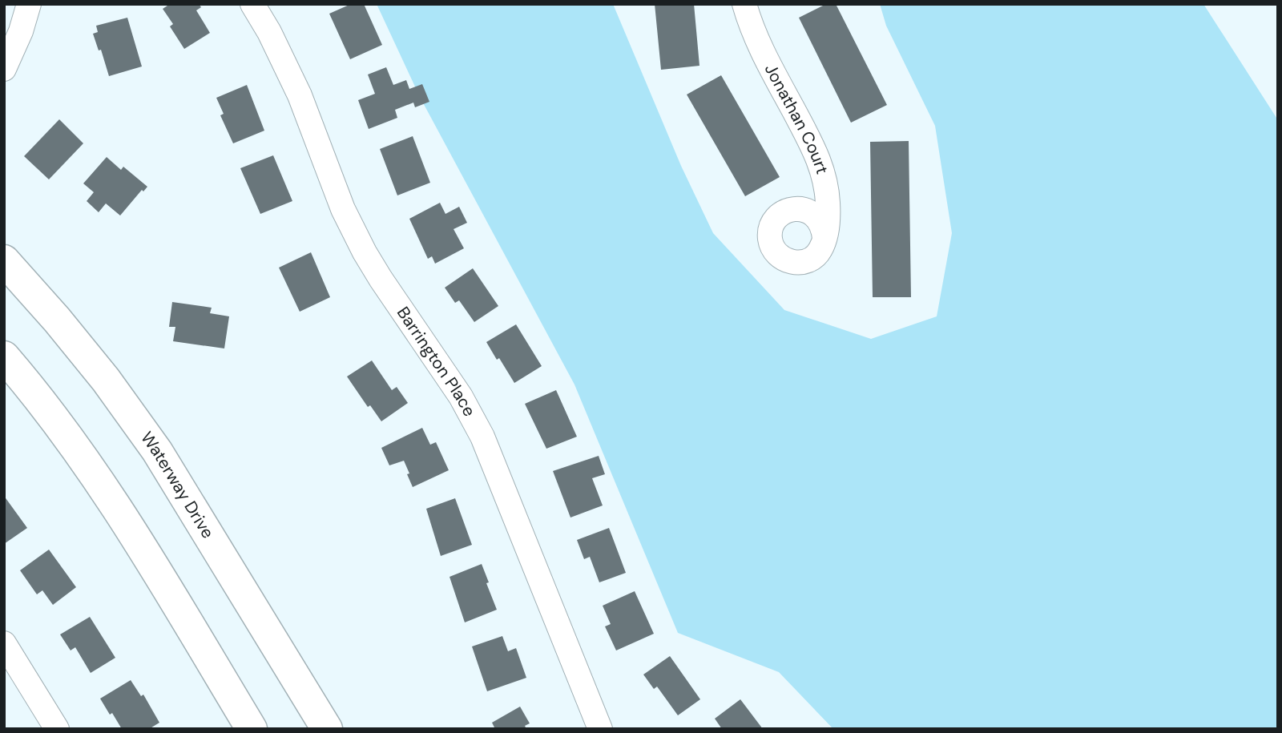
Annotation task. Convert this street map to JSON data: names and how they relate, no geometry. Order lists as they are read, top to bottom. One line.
{"streets":{"main road":["Waterway Drive"],"street":["Jonathan Court","Barrington Place"]}}
